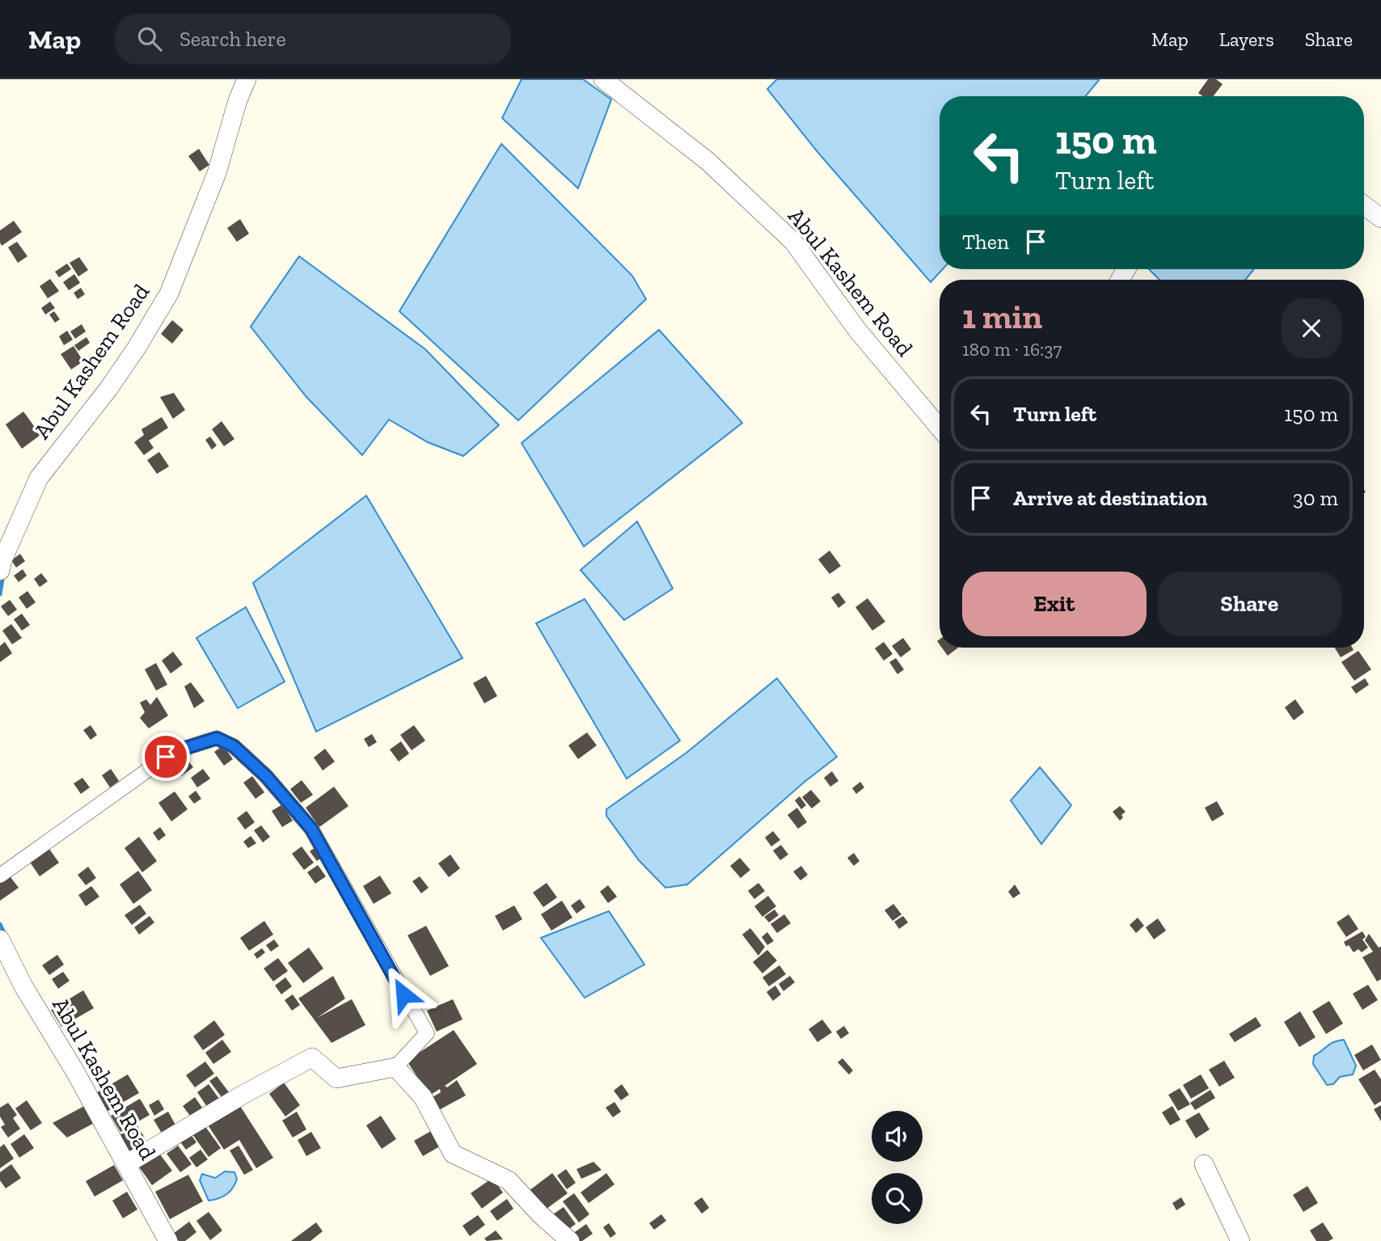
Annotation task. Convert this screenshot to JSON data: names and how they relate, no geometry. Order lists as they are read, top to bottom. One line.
{"streets":{"street":["Abul Kashem Road"]},"page":{"header":"Map","search":"Search here","nav":["Map","Layers","Share"],"turn":["150 m","Turn left"],"then":"Then","heading":["1 min","180 m · 16:37"],"list":[{"name":"Turn left","value":"150 m"},{"name":"Arrive at destination","value":"30 m"}],"buttons":["Exit","Share"]}}
